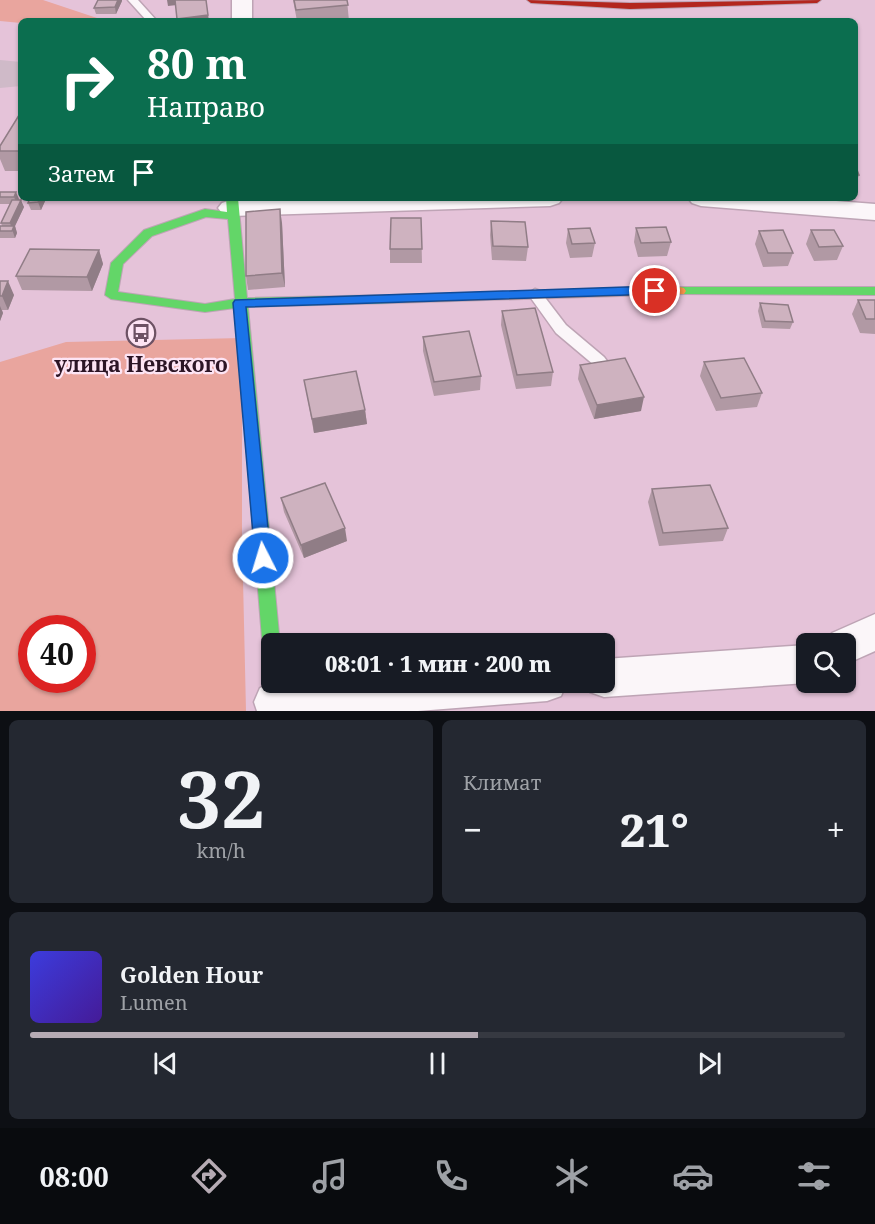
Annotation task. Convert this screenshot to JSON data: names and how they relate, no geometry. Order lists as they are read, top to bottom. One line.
{"places":{"bus stop":["улица Невского"]},"page":{"turn":["80 m","Направо"],"then":"Затем","limit":"40","trip":"08:01 · 1 мин · 200 m","tile":[["32","km/h"],"Климат"],"heat":["−","21°","+"],"song":["Golden Hour","Lumen"],"tabs":"08:00"}}
